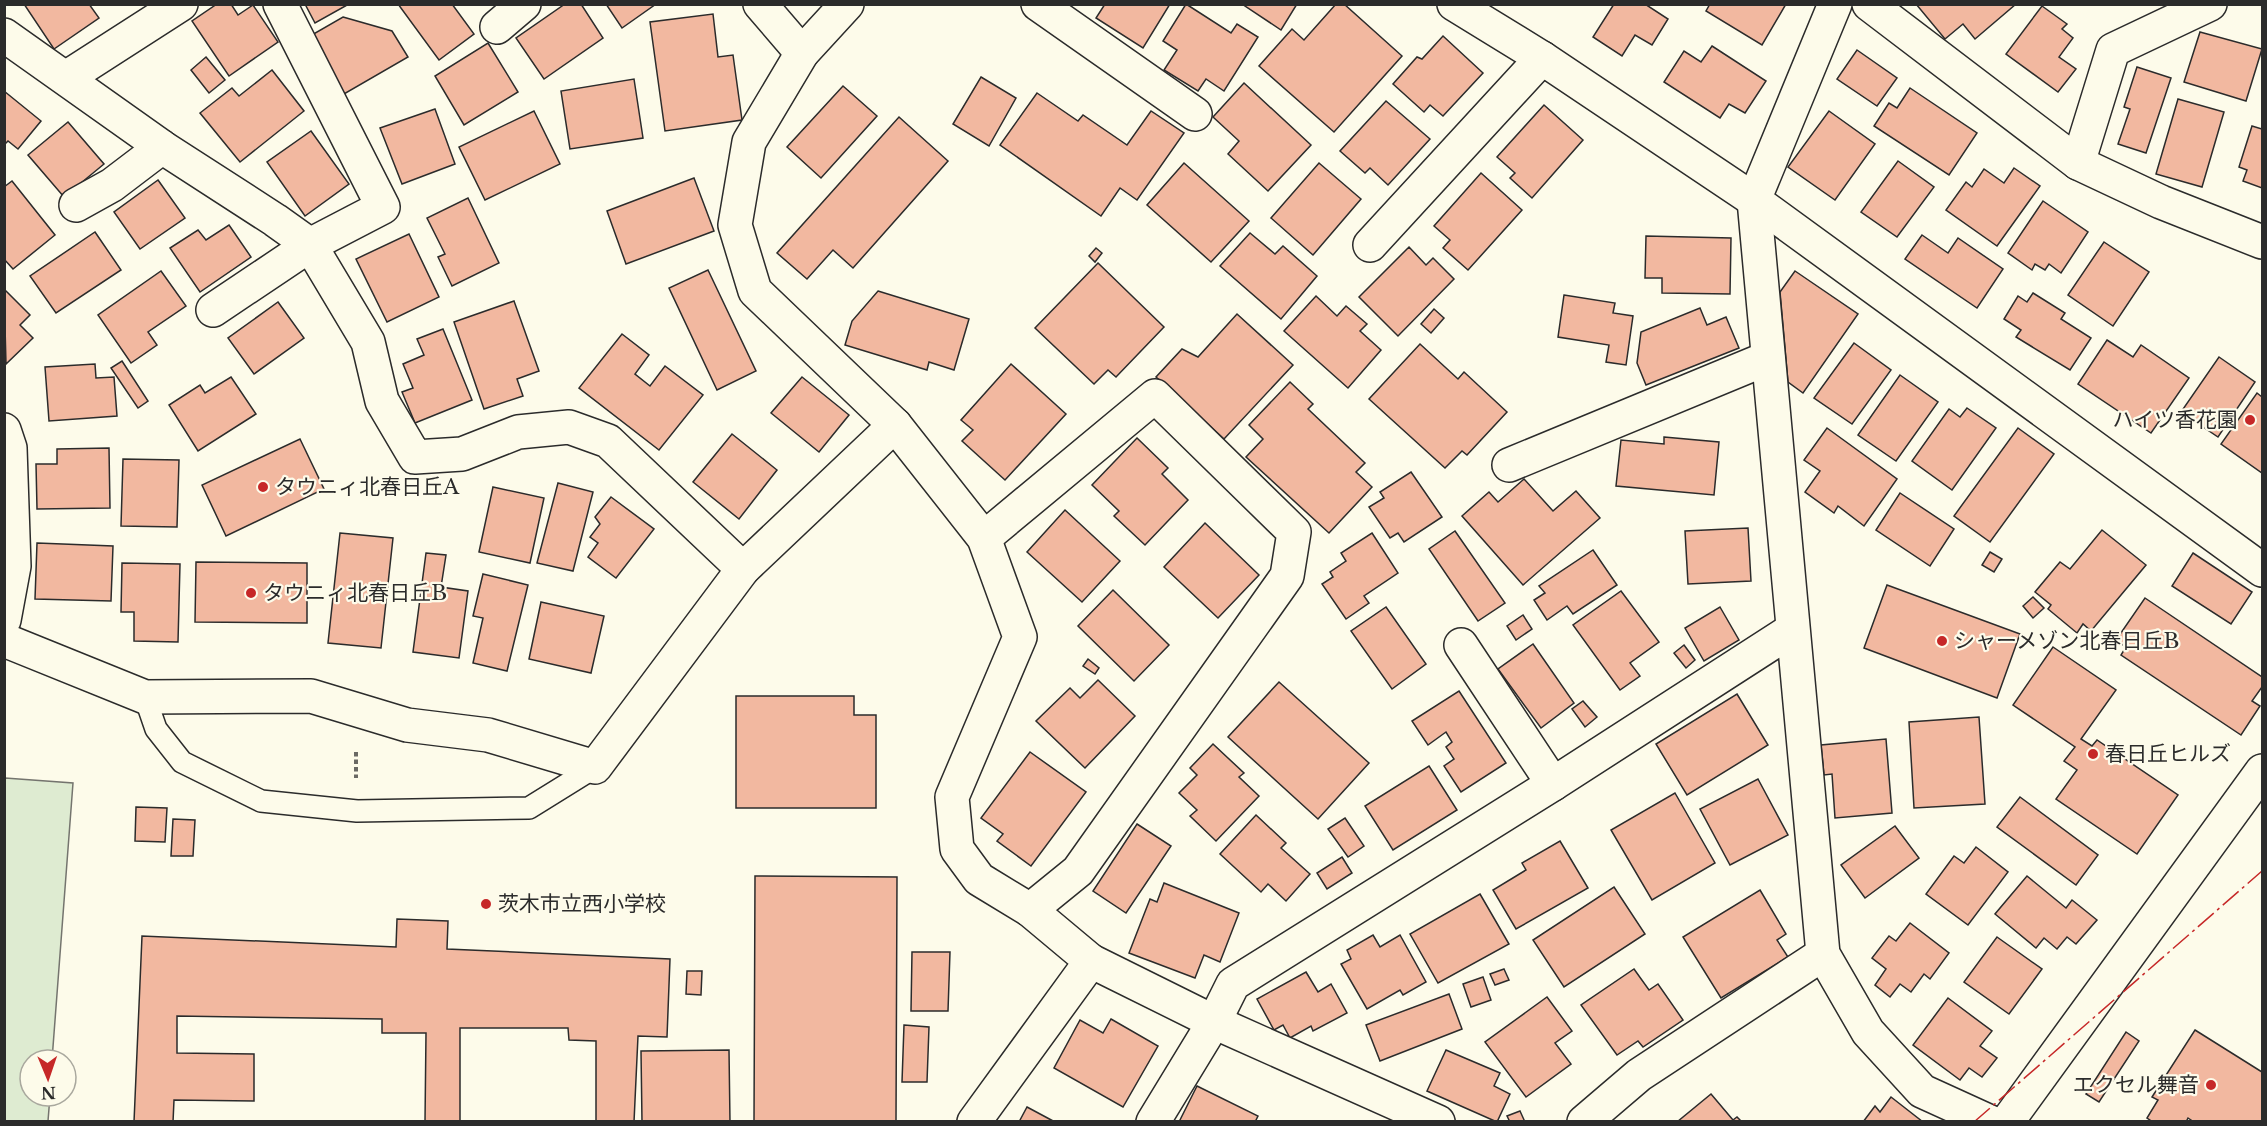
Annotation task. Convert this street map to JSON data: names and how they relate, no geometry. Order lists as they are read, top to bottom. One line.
{"places":["ハイツ香花園","タウニィ北春日丘A","タウニィ北春日丘B","シャーメゾン北春日丘B","春日丘ヒルズ","茨木市立西小学校","エクセル舞音"],"north":"bottom"}
